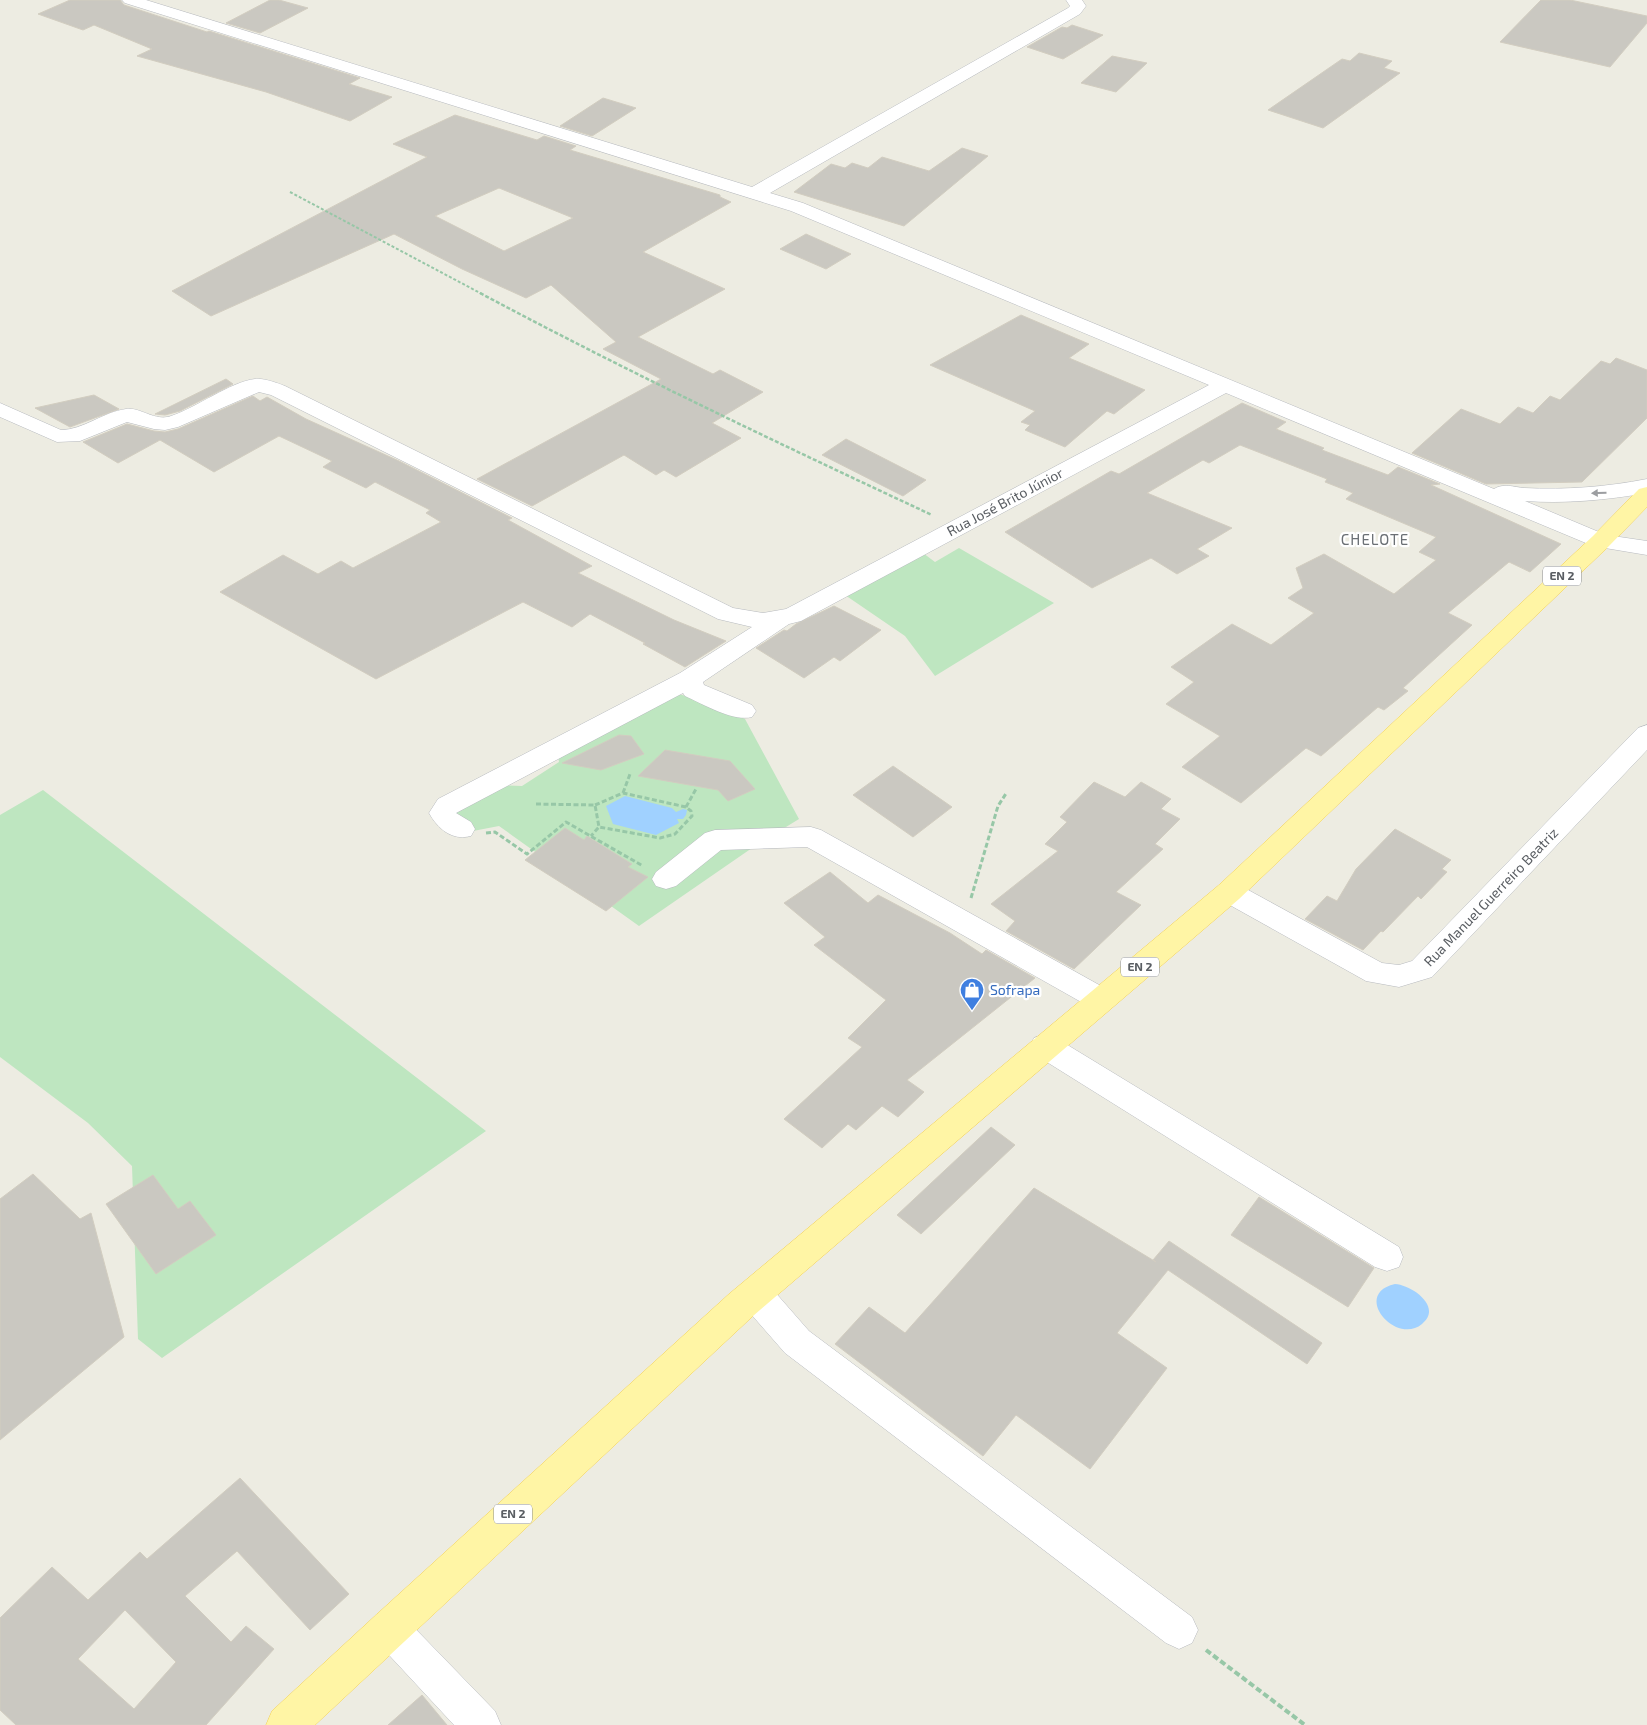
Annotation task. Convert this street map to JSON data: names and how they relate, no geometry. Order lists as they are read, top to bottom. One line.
{"streets":{"main road":["EN 2"],"street":["Rua José Brito Júnior","Rua Manuel Guerreiro Beatriz"]},"crossings":[["EN 2","Rua Manuel Guerreiro Beatriz"]],"districts":["CHELOTE"],"places":{"shop":["Sofrapa"]}}
